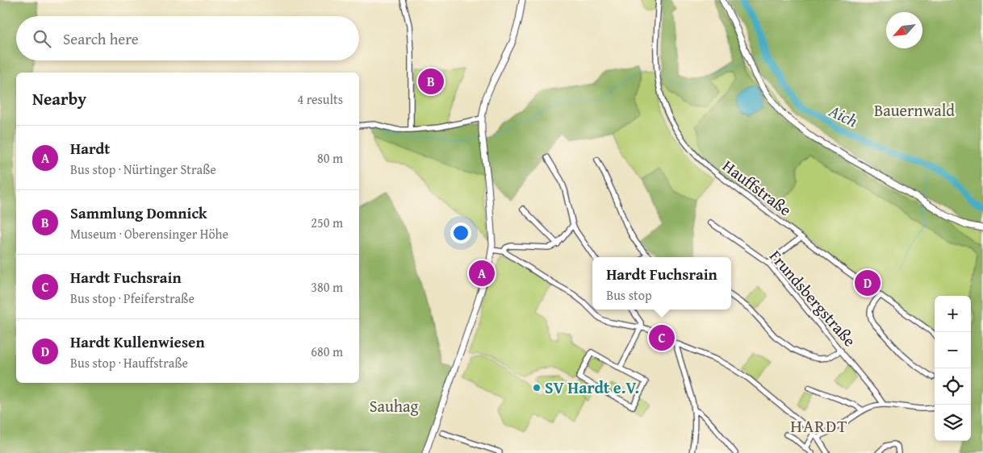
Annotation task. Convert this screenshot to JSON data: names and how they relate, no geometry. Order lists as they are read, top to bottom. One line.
{"streets":{"street":["Hauffstraße","Frundsbergstraße"]},"districts":["HARDT"],"water":["Aich"],"parks":["Bauernwald","Sauhag"],"places":["SV Hardt e.V."],"north":"bottom left","page":{"search":"Search here","pins":["B","A","D","C"],"heading":["Nearby","4 results"],"list":[{"mark":"A","name":"Hardt","note":"Bus stop · Nürtinger Straße","value":"80 m"},{"mark":"B","name":"Sammlung Domnick","note":"Museum · Oberensinger Höhe","value":"250 m"},{"mark":"C","name":"Hardt Fuchsrain","note":"Bus stop · Pfeiferstraße","value":"380 m"},{"mark":"D","name":"Hardt Kullenwiesen","note":"Bus stop · Hauffstraße","value":"680 m"}],"popup":["Hardt Fuchsrain","Bus stop"],"map_buttons":["+","−"]}}
